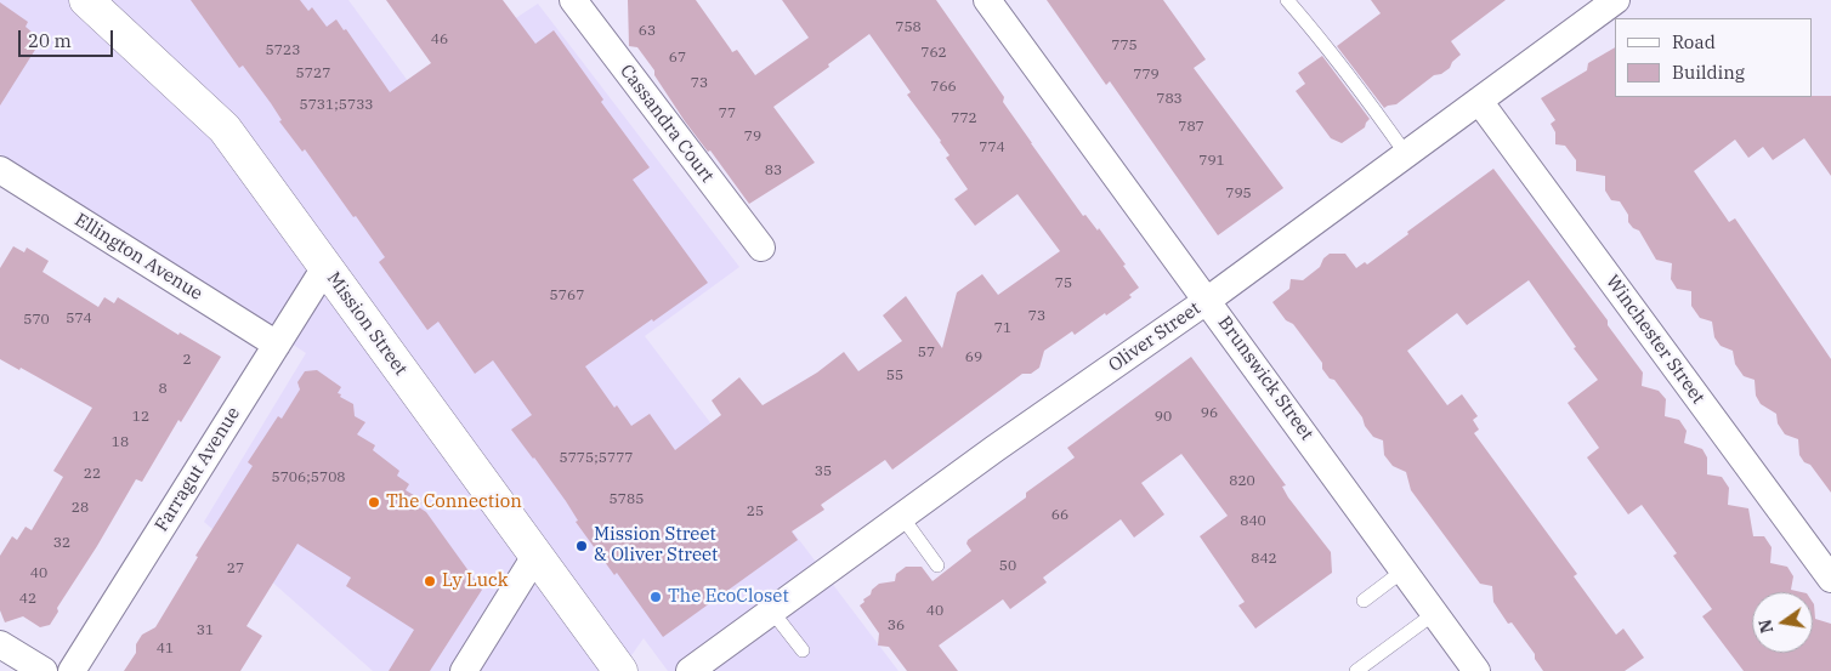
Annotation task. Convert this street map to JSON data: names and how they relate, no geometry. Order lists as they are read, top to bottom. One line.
{"streets":{"main road":["Mission Street"],"street":["Cassandra Court","Ellington Avenue","Oliver Street","Winchester Street","Brunswick Street","Farragut Avenue"]},"crossings":[["Ellington Avenue","Farragut Avenue"],["Mission Street","Farragut Avenue"],["Oliver Street","Winchester Street"],["Oliver Street","Brunswick Street"]],"places":["The Connection","Mission Street & Oliver Street","Ly Luck","The EcoCloset"],"house_numbers":["758","63","46","775","5723","762","67","5727","779","73","766","783","5731;5733","77","772","787","79","774","791","83","795","75","5767","73","574","570","71","57","69","2","55","8","96","12","90","18","5775;5777","35","22","5706;5708","820","5785","28","25","66","840","32","842","50","27","40","42","40","36","31","41"],"legend":["Road","Building"],"scale_bar":"20 m","north":"left"}
